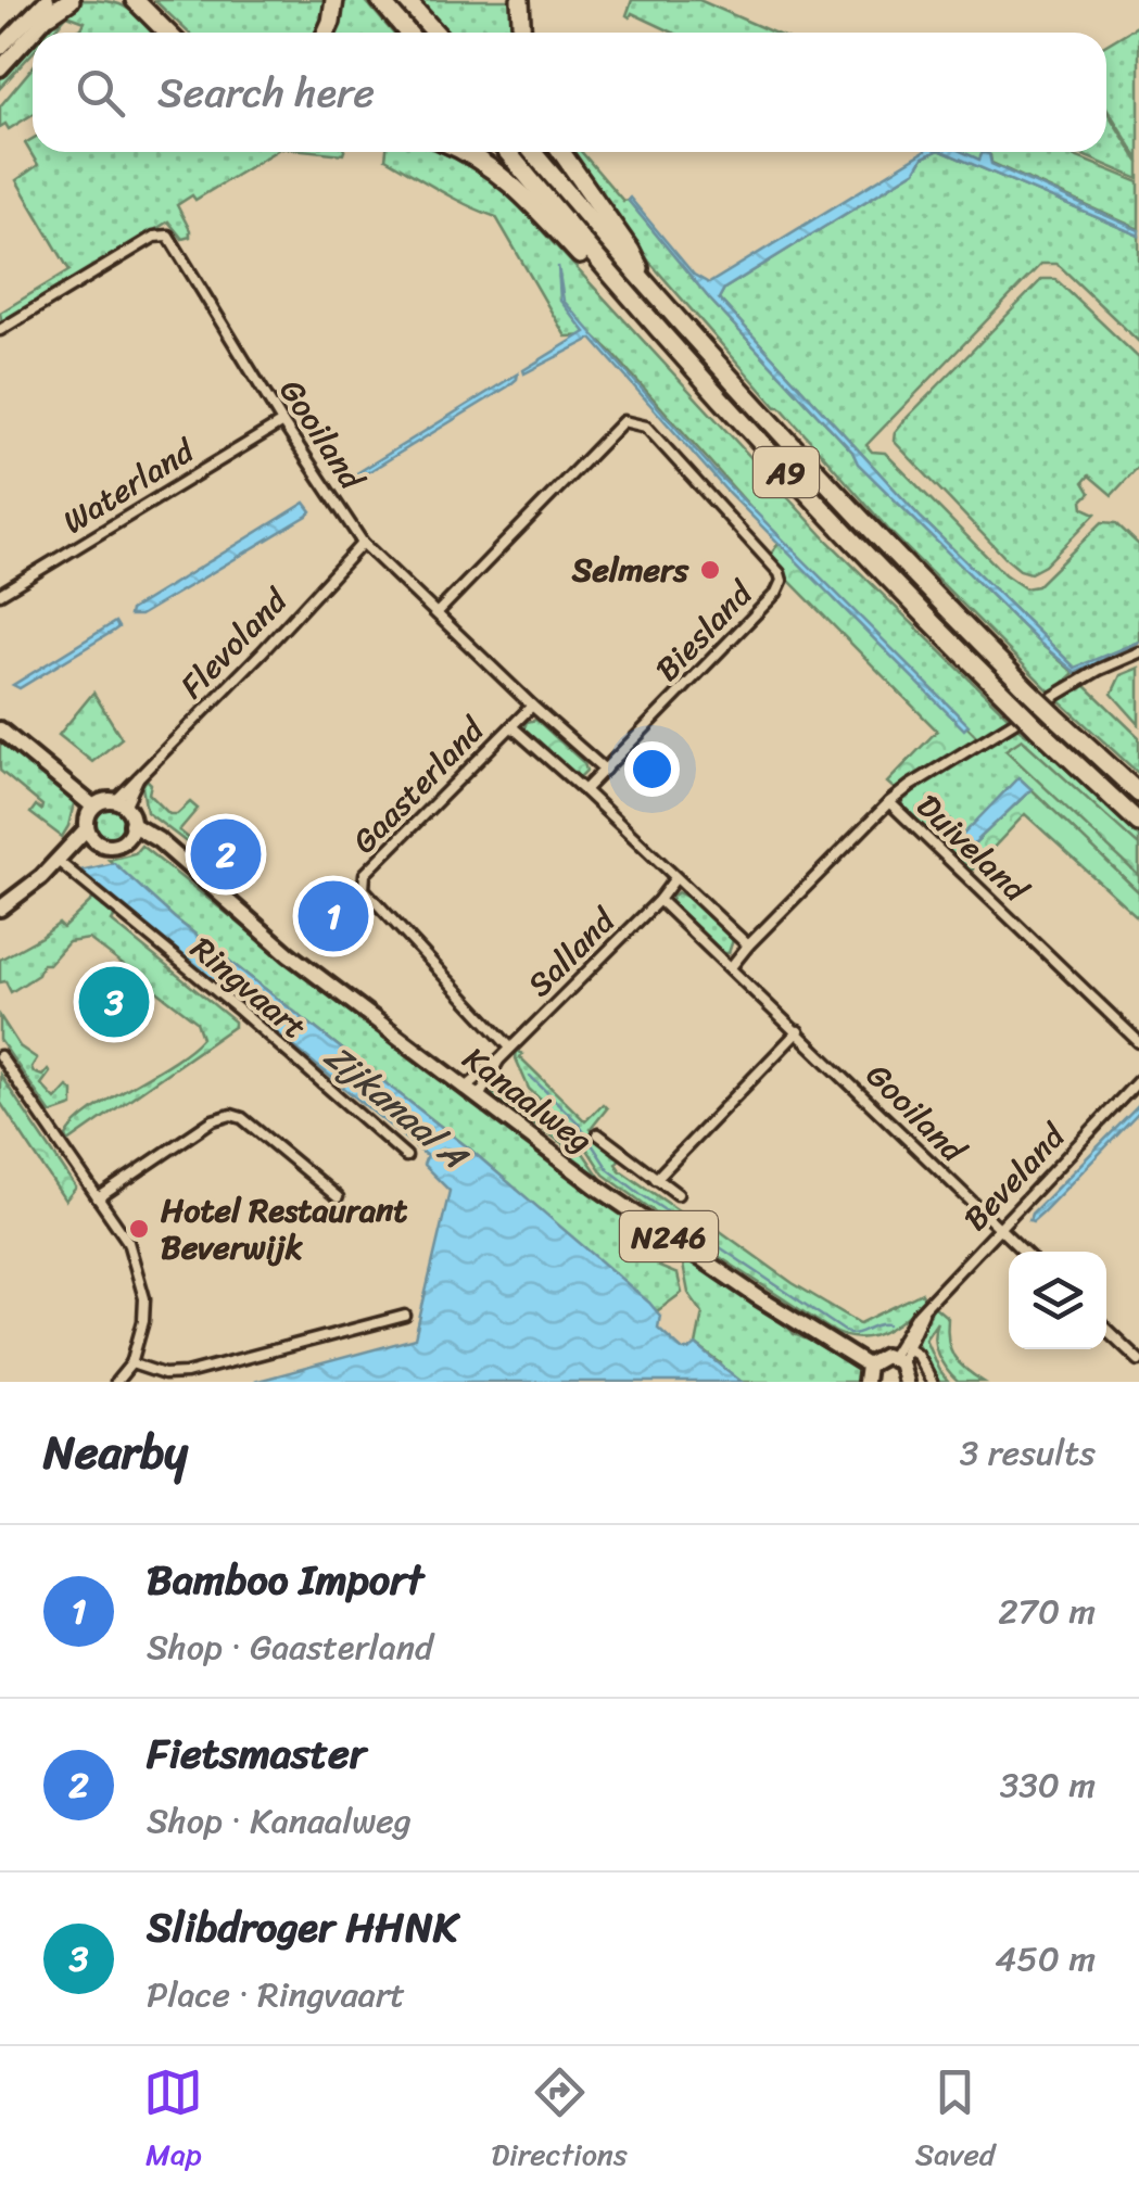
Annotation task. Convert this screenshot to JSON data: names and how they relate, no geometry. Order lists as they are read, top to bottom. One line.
{"streets":{"highway":["A9"],"main road":["Kanaalweg","N246"],"street":["Gooiland","Waterland","Biesland","Flevoland","Gaasterland","Duiveland","Salland","Ringvaart","Beveland"]},"crossings":[["Gooiland","Waterland"],["Gooiland","Biesland"],["Gooiland","Flevoland"],["Gooiland","Gaasterland"],["Gooiland","Duiveland"],["Gooiland","Salland"],["Gooiland","Beveland"],["Flevoland","Kanaalweg"],["Flevoland","N246"],["Gaasterland","Salland"],["Salland","Kanaalweg"],["Kanaalweg","N246"],["Beveland","N246"]],"water":["Zijkanaal A"],"places":["Selmers","Hotel Restaurant Beverwijk"],"page":{"search":"Search here","pins":["2","1","3"],"heading":["Nearby","3 results"],"list":[{"mark":"1","name":"Bamboo Import","note":"Shop · Gaasterland","value":"270 m"},{"mark":"2","name":"Fietsmaster","note":"Shop · Kanaalweg","value":"330 m"},{"mark":"3","name":"Slibdroger HHNK","note":"Place · Ringvaart","value":"450 m"}],"nav":["Map","Directions","Saved"]}}
